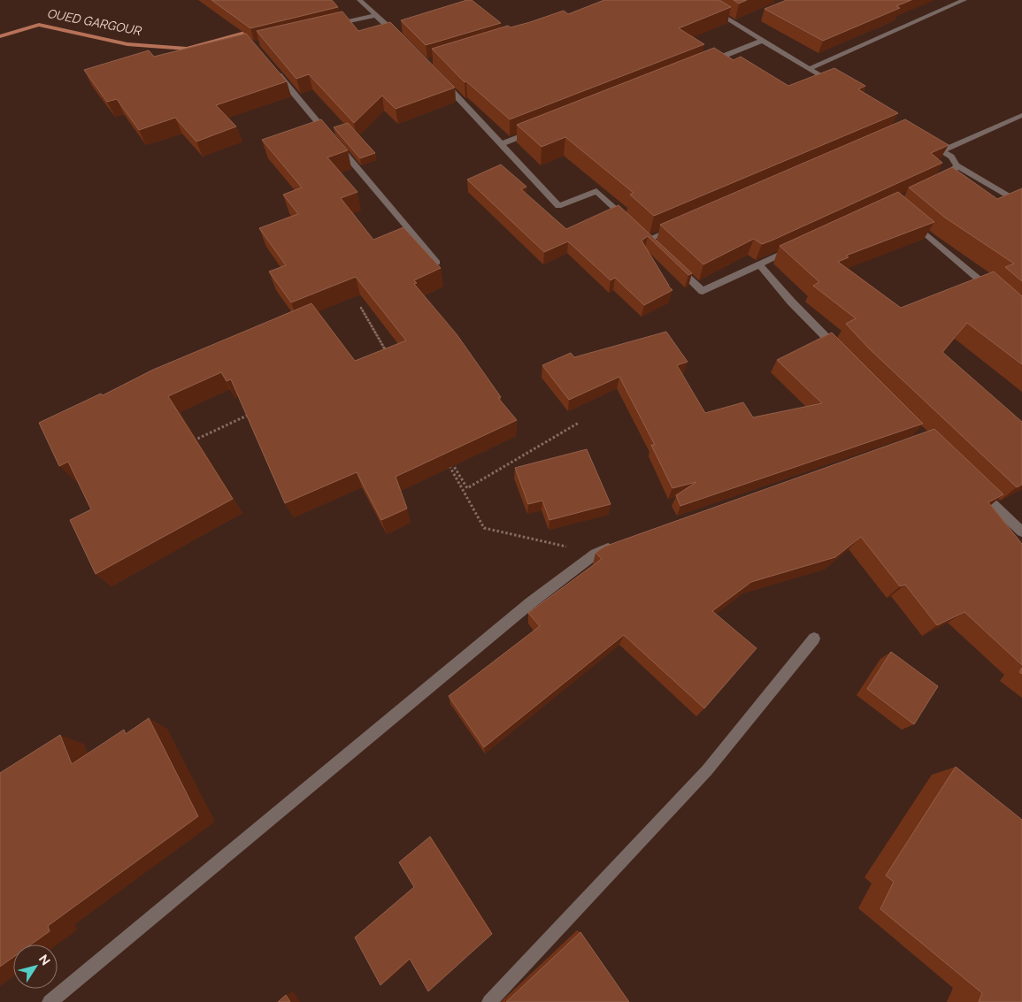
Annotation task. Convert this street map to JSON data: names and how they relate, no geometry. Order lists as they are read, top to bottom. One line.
{"water":["OUED GARGOUR"],"north":"top right"}
